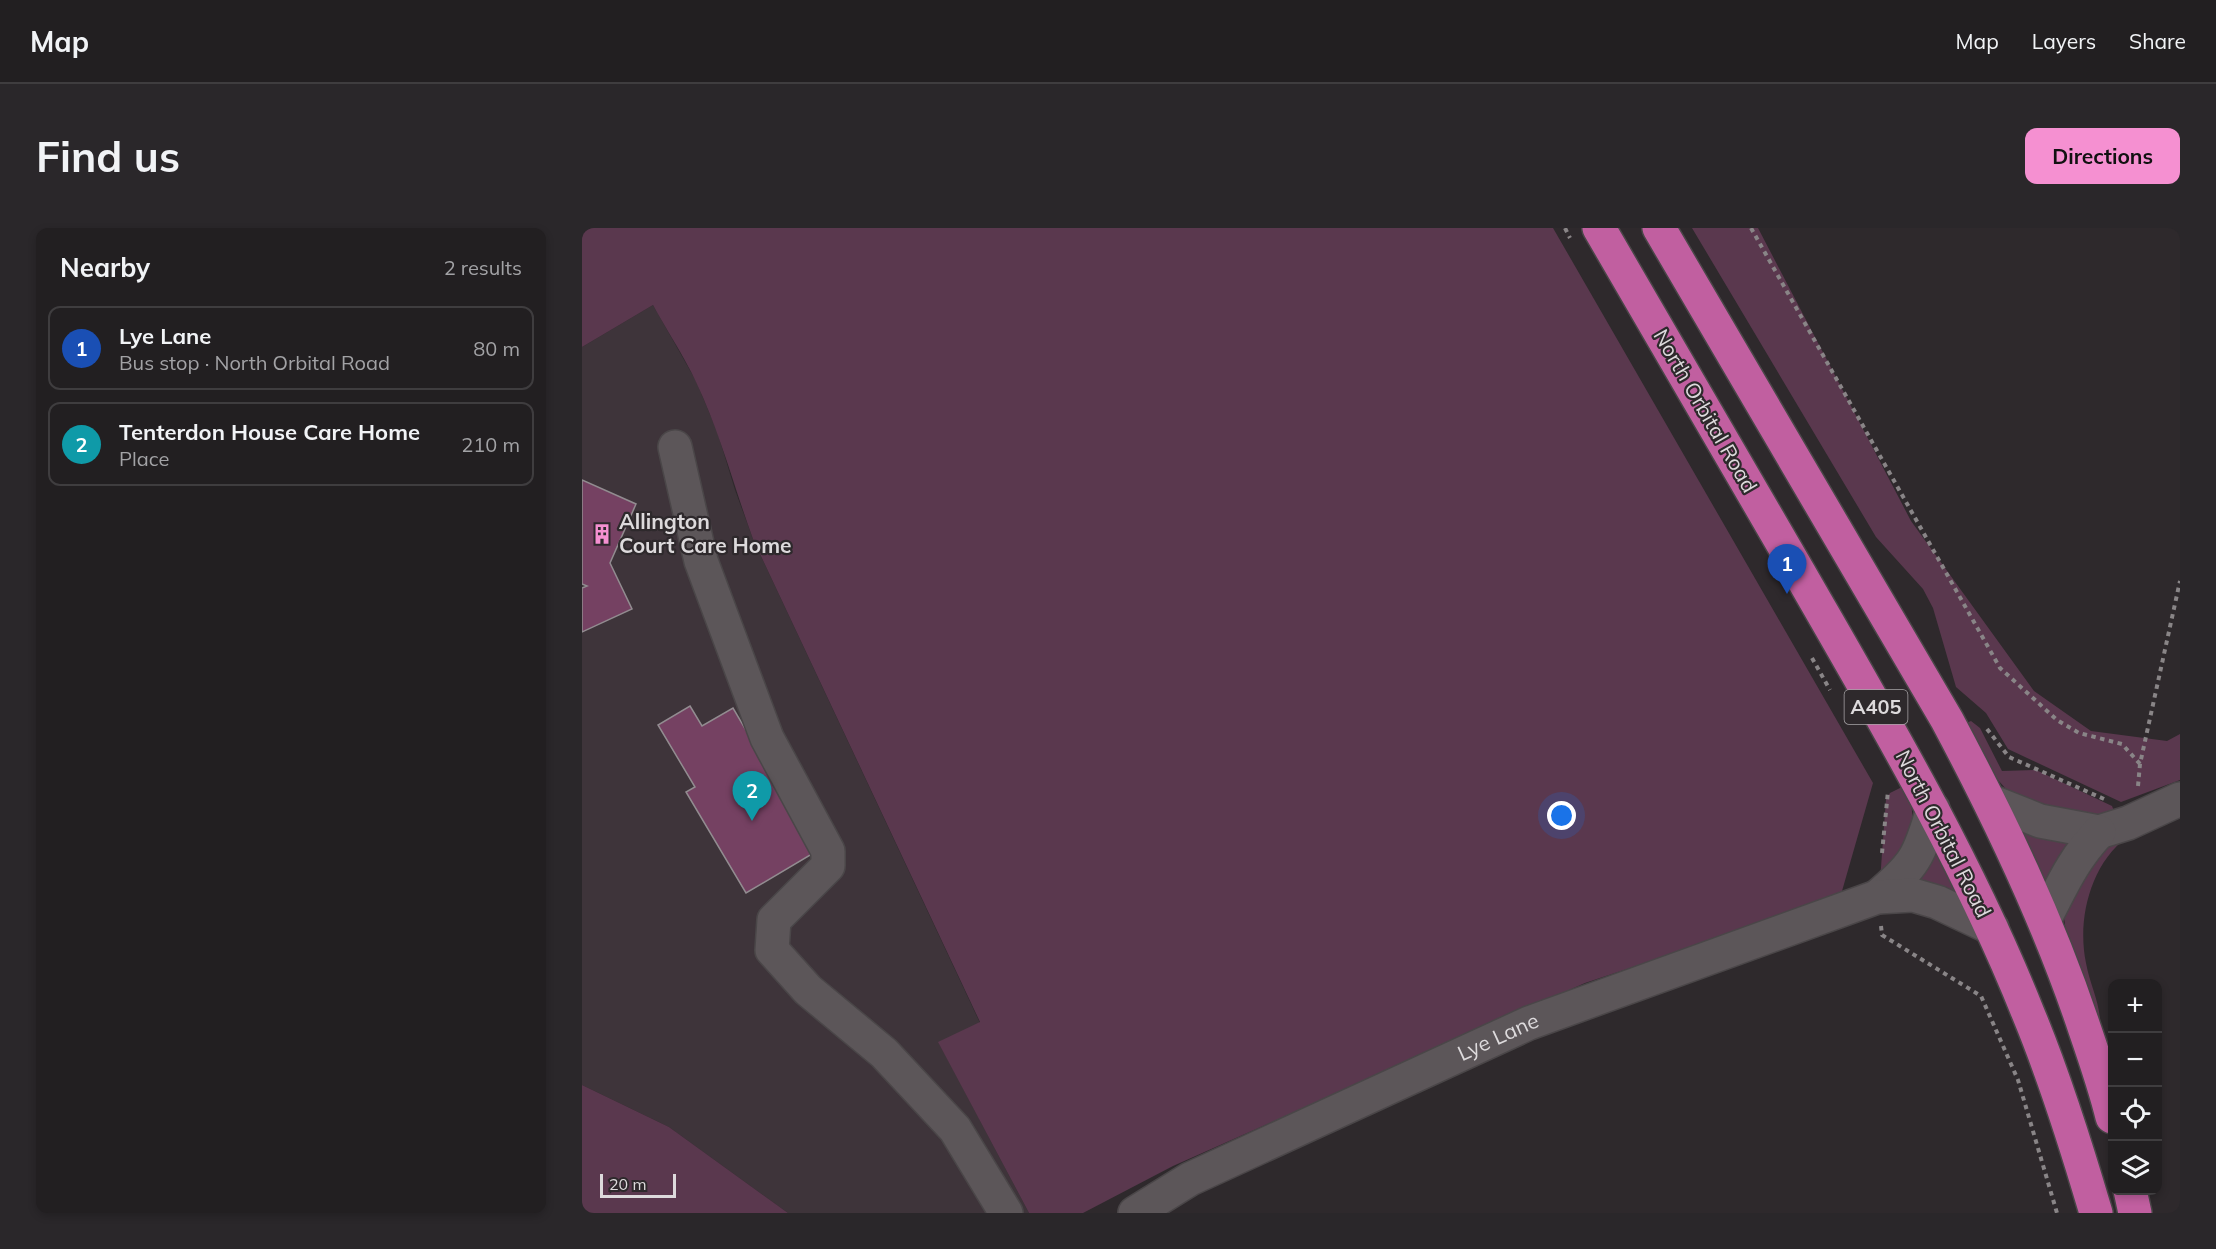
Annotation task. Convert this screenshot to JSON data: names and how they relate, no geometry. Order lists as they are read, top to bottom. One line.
{"streets":{"highway":["North Orbital Road","A405"],"street":["Lye Lane"]},"crossings":[["North Orbital Road","Lye Lane"]],"places":{"building":["Allington Court Care Home"]},"scale_bar":"20 m","page":{"header":"Map","nav":["Map","Layers","Share"],"buttons":"Directions","title":"Find us","heading":["Nearby","2 results"],"list":[{"mark":"1","name":"Lye Lane","note":"Bus stop · North Orbital Road","value":"80 m"},{"mark":"2","name":"Tenterdon House Care Home","note":"Place","value":"210 m"}],"pins":["1","2"],"map_buttons":["+","−"],"scale":"20 m"}}
